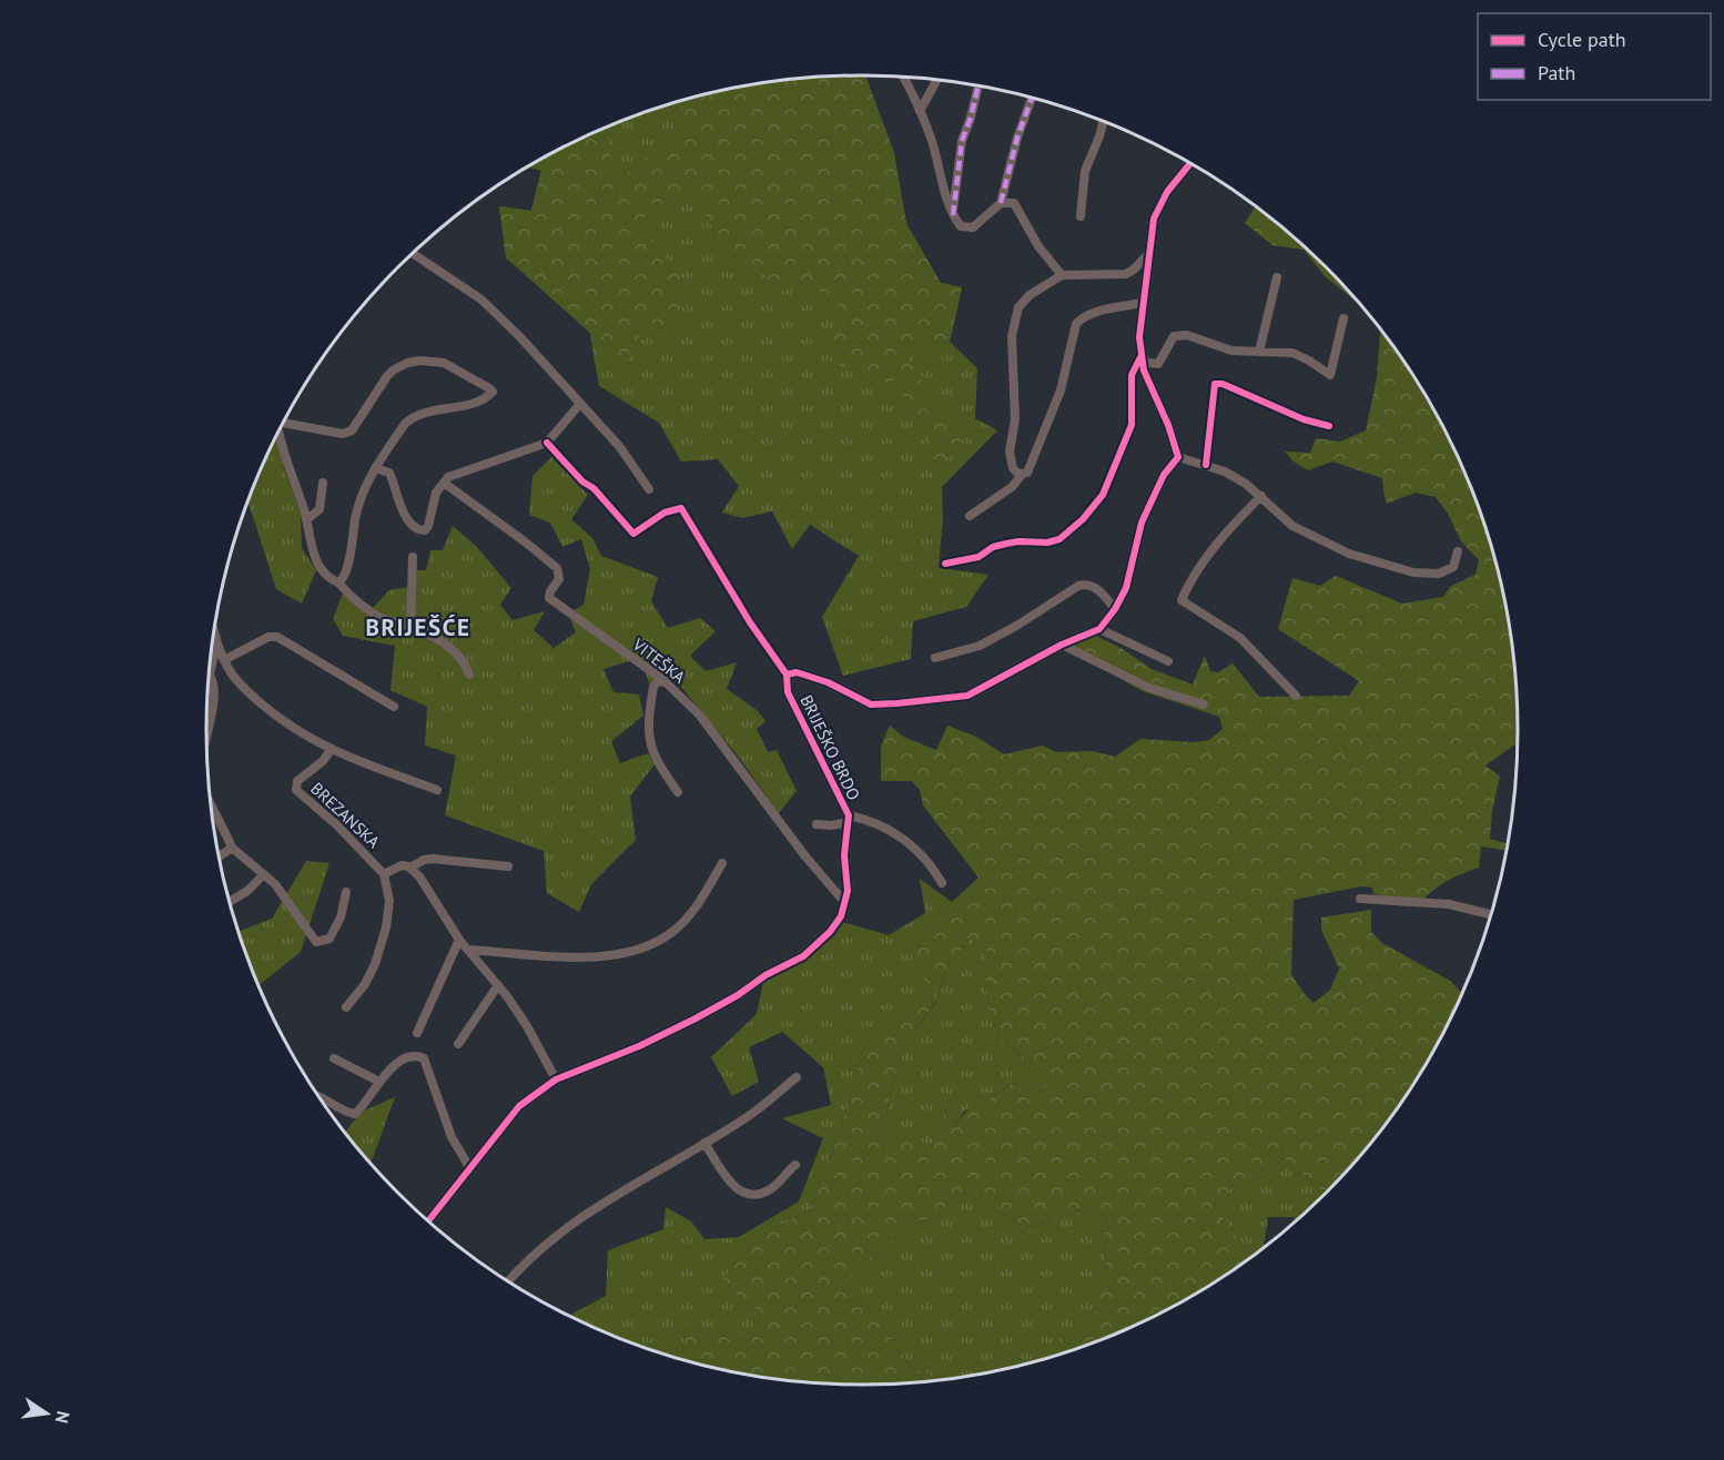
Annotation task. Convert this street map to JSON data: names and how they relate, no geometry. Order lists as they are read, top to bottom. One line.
{"streets":{"street":["VITEŠKA","BRIJEŠKO BRDO","BREZANSKA"]},"crossings":[["VITEŠKA","BRIJEŠKO BRDO"]],"districts":["BRIJEŠĆE"],"legend":["Cycle path","Path"],"north":"right"}
